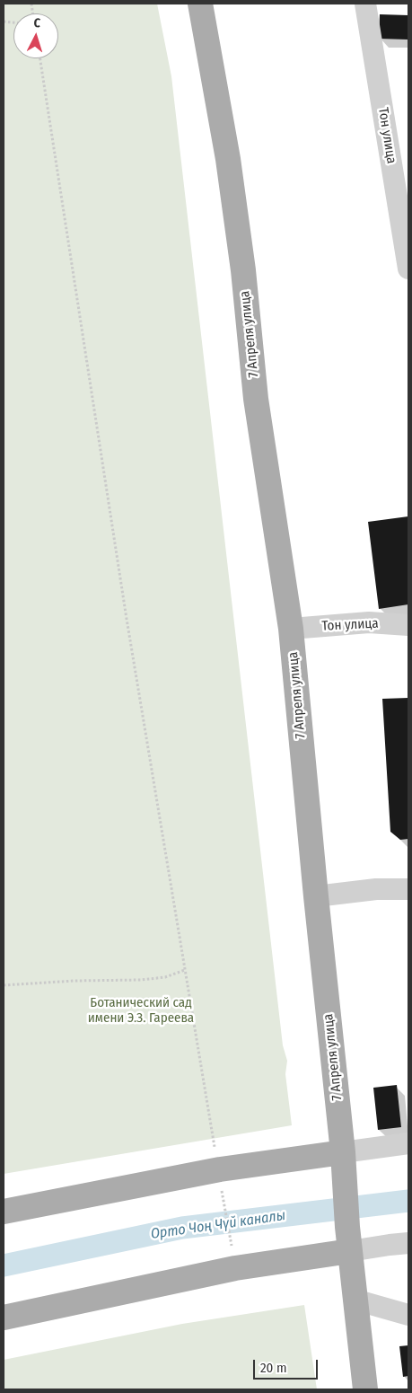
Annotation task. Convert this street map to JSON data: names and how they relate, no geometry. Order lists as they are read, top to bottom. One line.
{"streets":{"main road":["7 Апреля улица"],"street":["Тон улица"]},"crossings":[["Тон улица","7 Апреля улица"]],"water":["Орто Чоң Чүй каналы"],"parks":["Ботанический сад имени Э.З. Гареева"],"scale_bar":"20 m","north":"top"}
